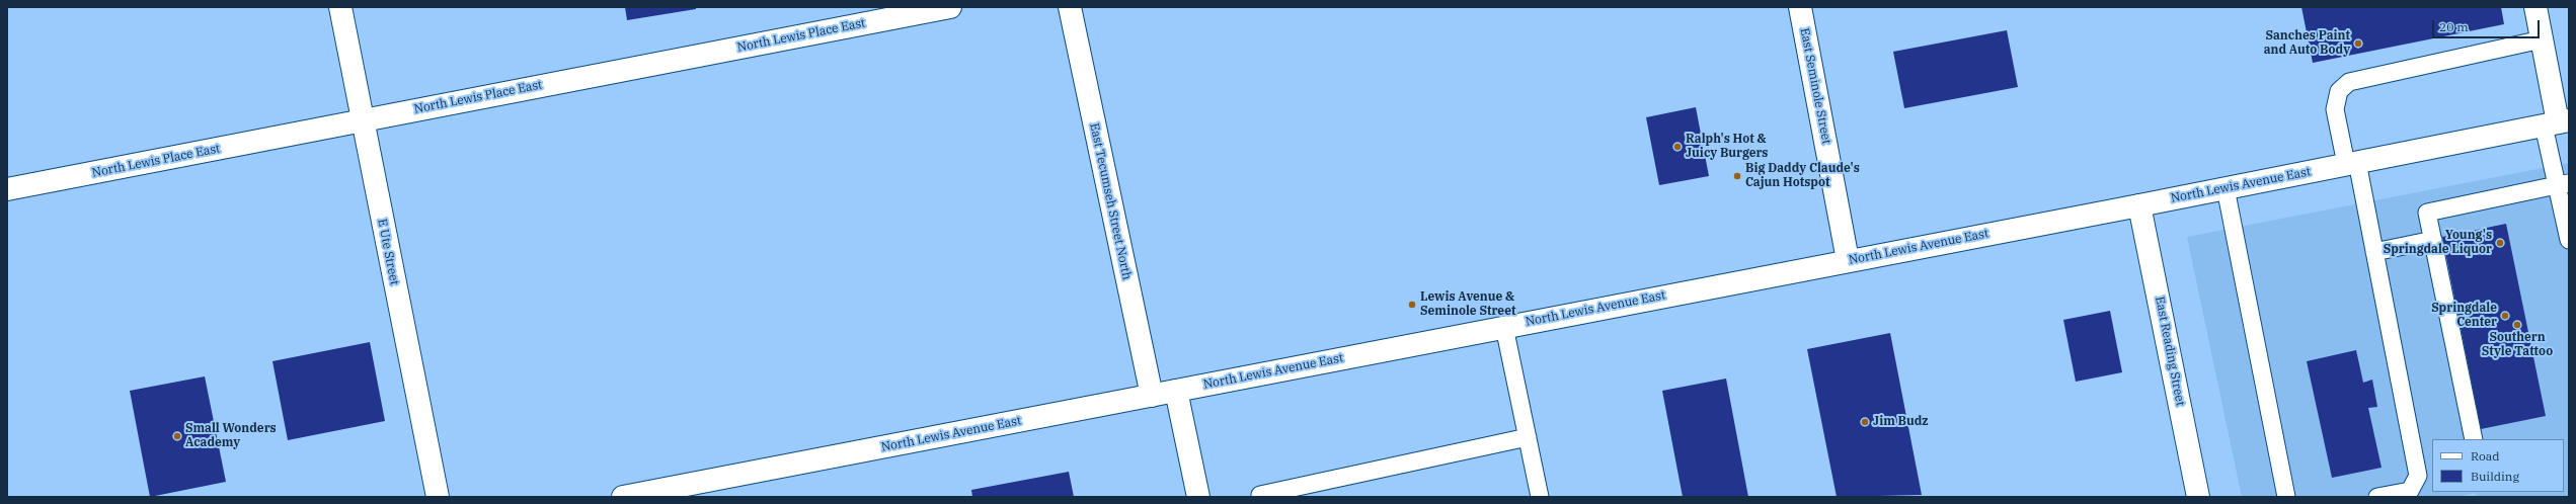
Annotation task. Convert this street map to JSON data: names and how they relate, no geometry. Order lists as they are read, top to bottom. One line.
{"streets":{"street":["North Lewis Place East","East Seminole Street","North Lewis Avenue East","East Tecumseh Street North","E Ute Street","East Reading Street"]},"crossings":[["North Lewis Place East","E Ute Street"],["East Seminole Street","North Lewis Avenue East"],["North Lewis Avenue East","East Tecumseh Street North"],["North Lewis Avenue East","East Reading Street"]],"places":["Sanches Paint and Auto Body","Ralph's Hot & Juicy Burgers","Big Daddy Claude's Cajun Hotspot","Young's Springdale Liquor","Lewis Avenue & Seminole Street","Springdale Center","Southern Style Tattoo","Jim Budz","Small Wonders Academy"],"legend":["Road","Building"],"scale_bar":"20 m"}
